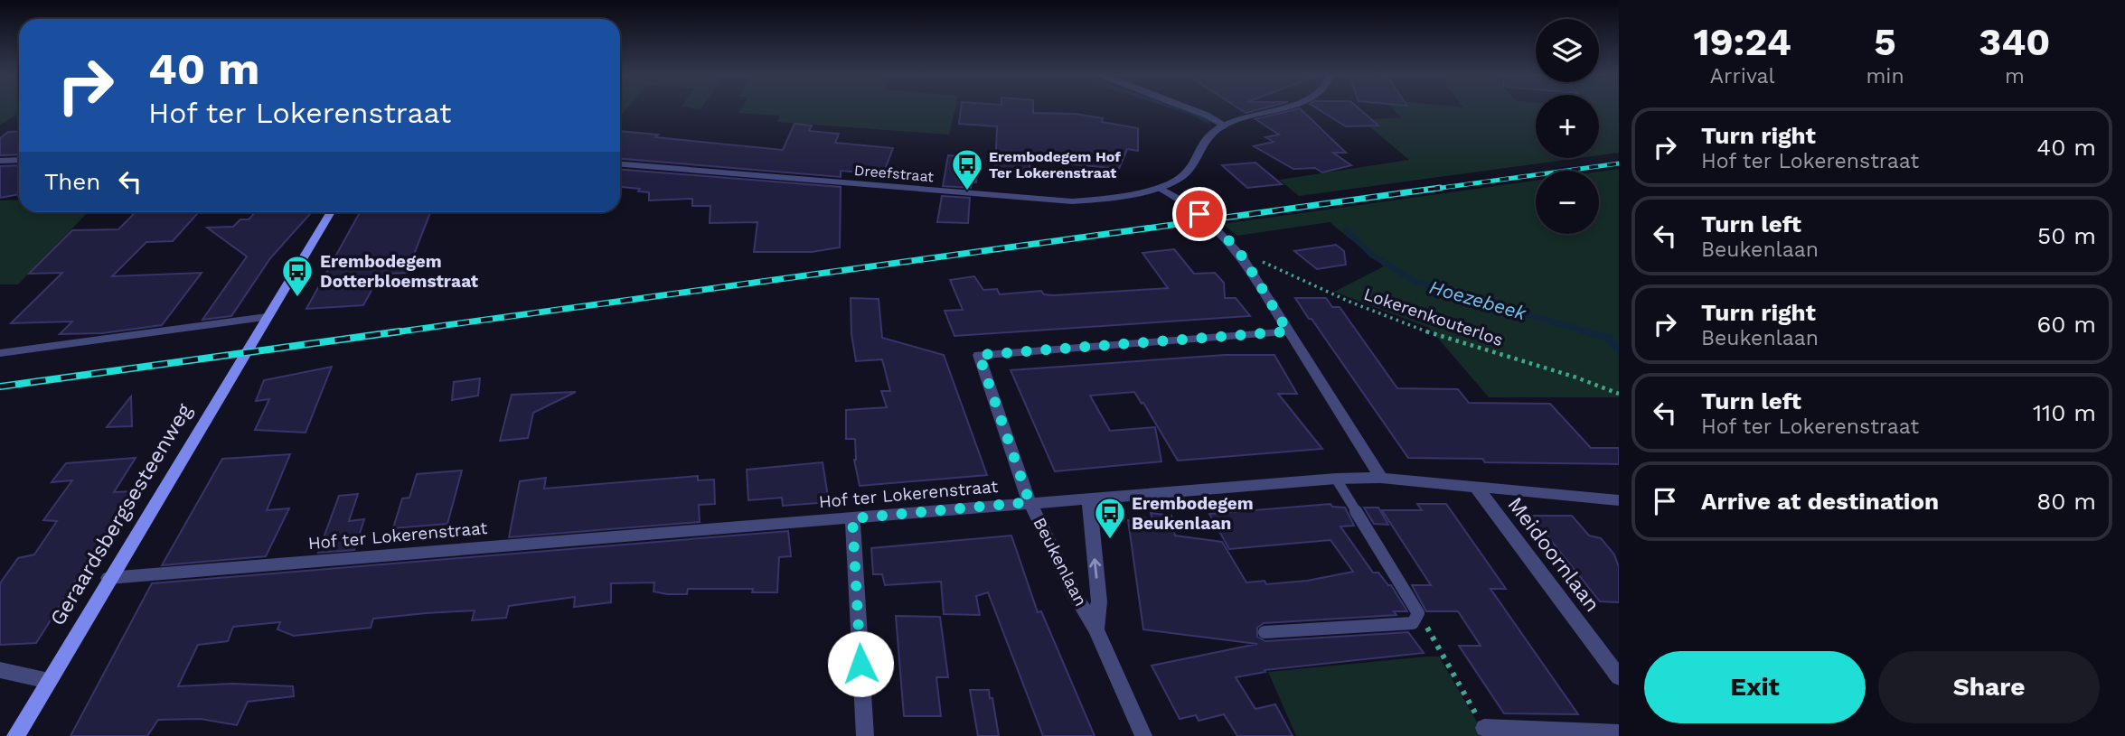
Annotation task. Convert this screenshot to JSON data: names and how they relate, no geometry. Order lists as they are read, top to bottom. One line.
{"streets":{"main road":["Geraardsbergsesteenweg"],"street":["Dreefstraat","Hof ter Lokerenstraat","Meidoornlaan","Beukenlaan"],"path":["Lokerenkouterlos"]},"crossings":[["Hof ter Lokerenstraat","Geraardsbergsesteenweg"],["Hof ter Lokerenstraat","Meidoornlaan"],["Hof ter Lokerenstraat","Beukenlaan"]],"water":["Hoezebeek"],"places":{"bus stop":["Erembodegem Hof Ter Lokerenstraat","Erembodegem Dotterbloemstraat","Erembodegem Beukenlaan"]},"page":{"eta":["19:24","Arrival","5","min","340","m"],"map_buttons":["+","−"],"turn":["40 m","Hof ter Lokerenstraat"],"list":[{"name":"Turn right","note":"Hof ter Lokerenstraat","value":"40 m"},{"name":"Turn left","note":"Beukenlaan","value":"50 m"},{"name":"Turn right","note":"Beukenlaan","value":"60 m"},{"name":"Turn left","note":"Hof ter Lokerenstraat","value":"110 m"},{"name":"Arrive at destination","value":"80 m"}],"then":"Then","buttons":["Exit","Share"]}}
